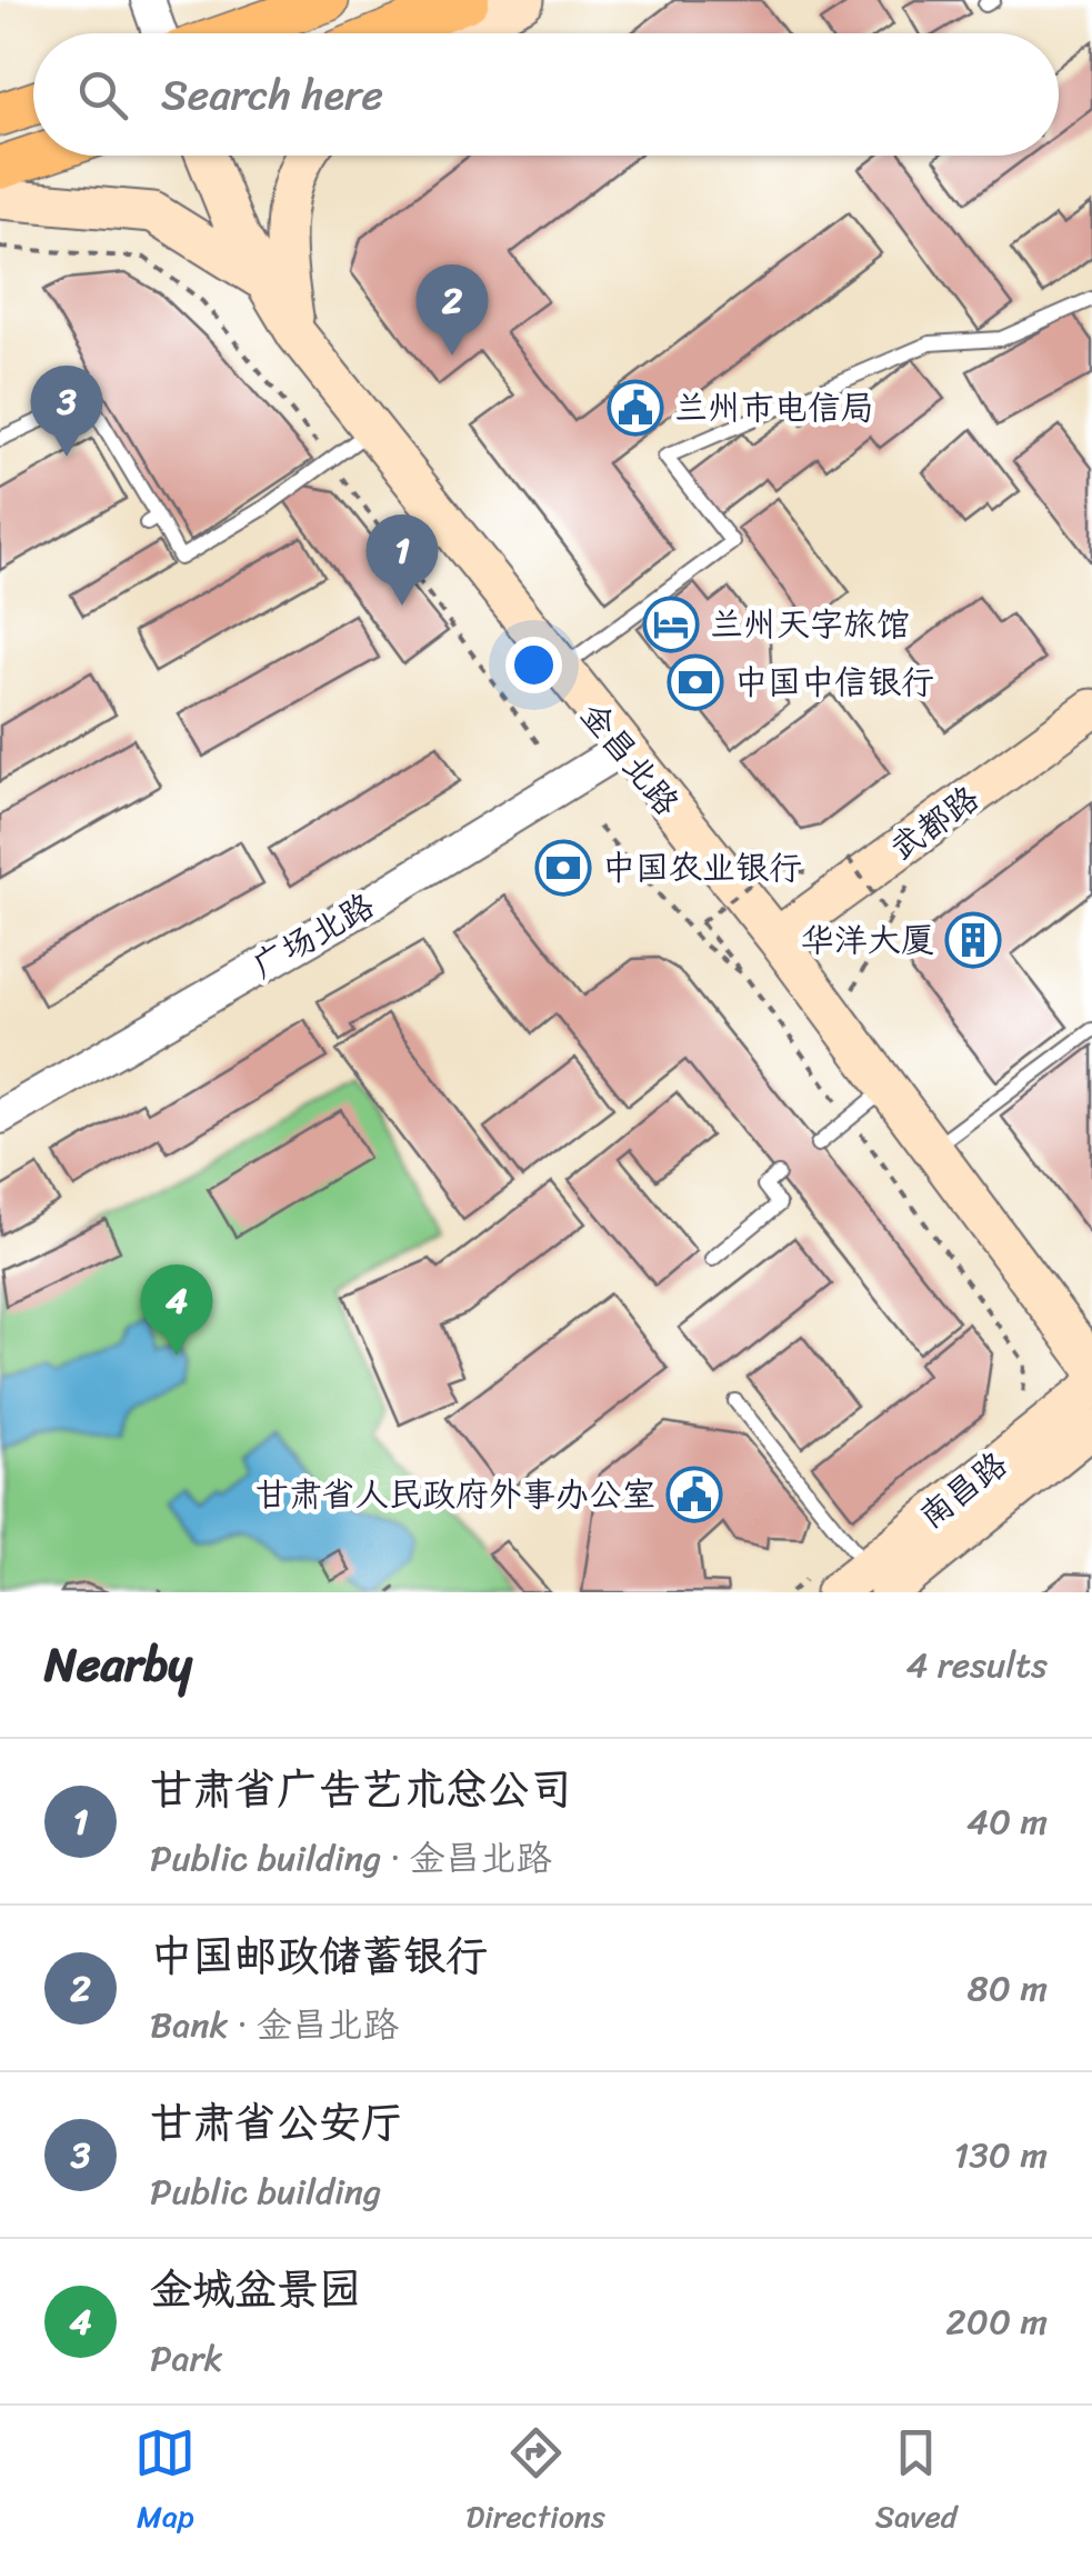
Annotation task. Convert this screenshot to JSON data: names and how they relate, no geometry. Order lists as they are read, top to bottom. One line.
{"streets":{"main road":["金昌北路","武都路","南昌路"],"street":["广场北路"]},"crossings":[["金昌北路","武都路"],["金昌北路","广场北路"]],"places":{"public building":["兰州市电信局","甘肃省人民政府外事办公室"],"hotel":["兰州天字旅馆"],"bank":["中国中信银行","中国农业银行"],"building":["华洋大厦"]},"page":{"search":"Search here","pins":["2","3","1","4"],"heading":["Nearby","4 results"],"list":[{"mark":"1","name":"甘肃省广告艺术总公司","note":"Public building · 金昌北路","value":"40 m"},{"mark":"2","name":"中国邮政储蓄银行","note":"Bank · 金昌北路","value":"80 m"},{"mark":"3","name":"甘肃省公安厅","note":"Public building","value":"130 m"},{"mark":"4","name":"金城盆景园","note":"Park","value":"200 m"}],"nav":["Map","Directions","Saved"]}}
